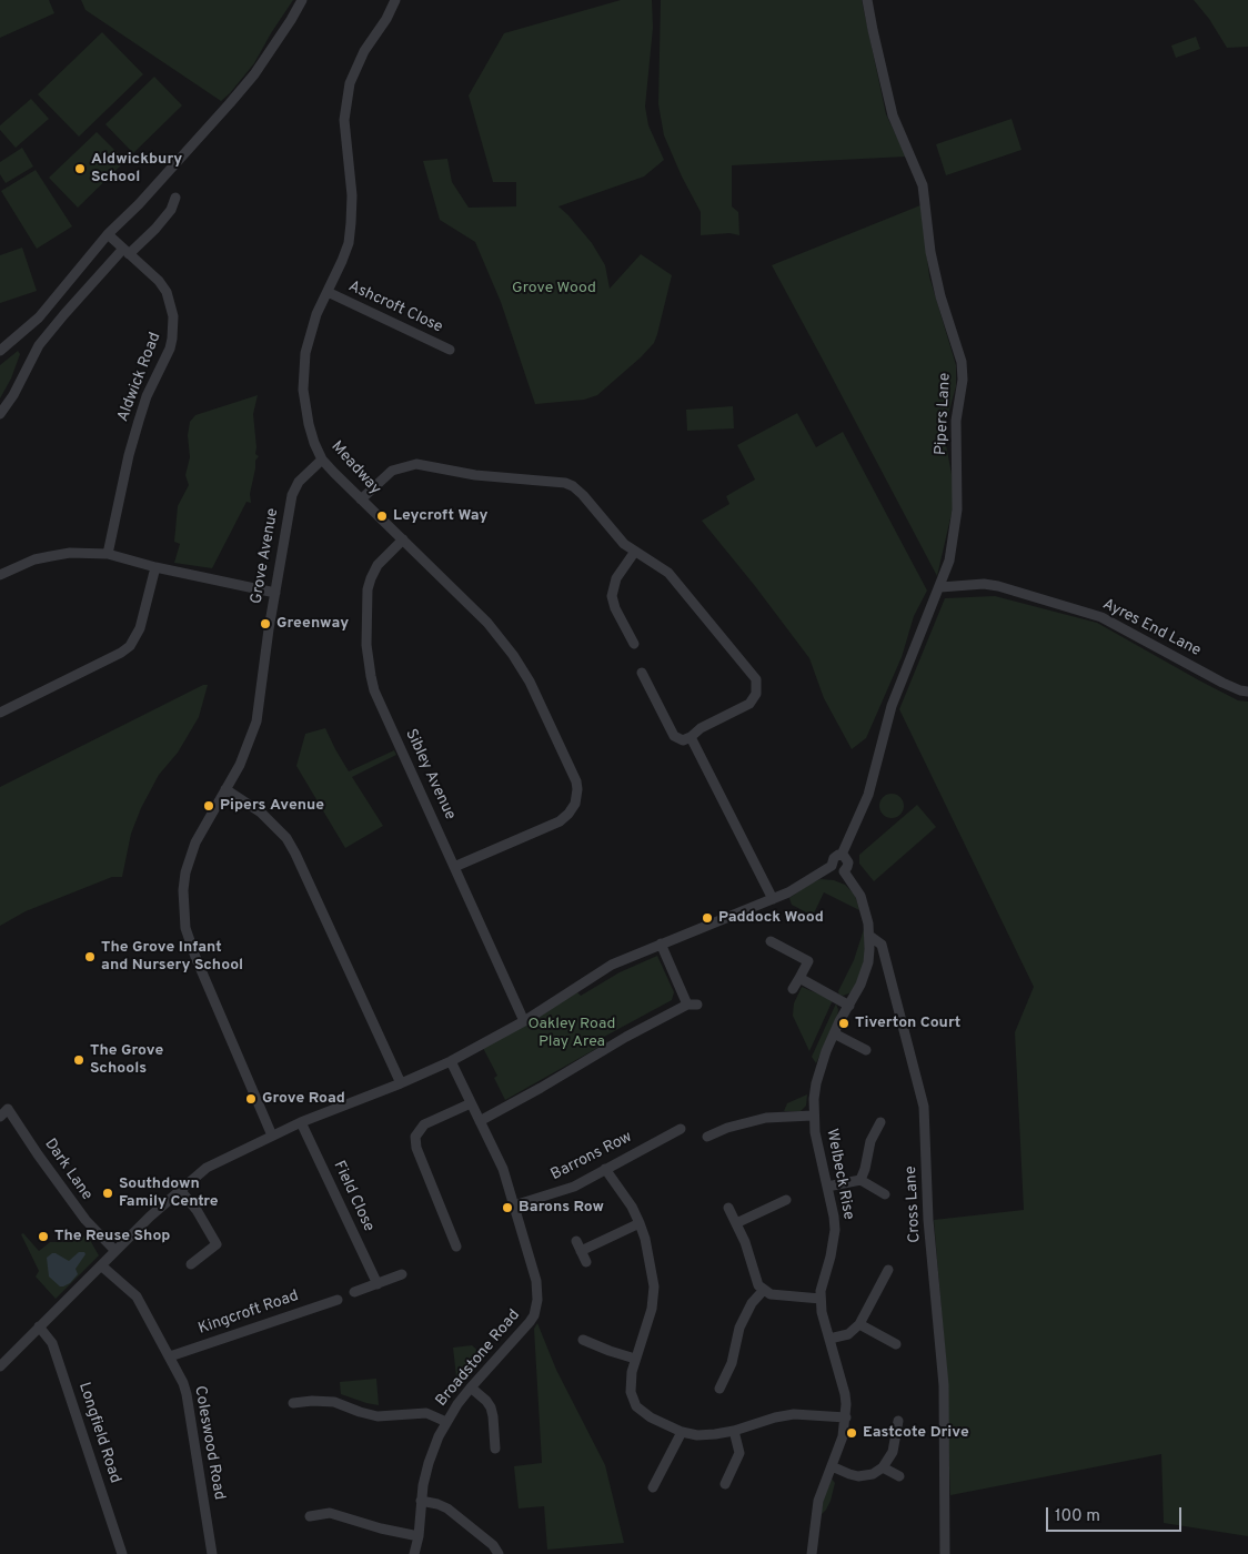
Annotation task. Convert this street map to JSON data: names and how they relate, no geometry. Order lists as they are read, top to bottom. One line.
{"streets":{"street":["Ashcroft Close","Aldwick Road","Pipers Lane","Meadway","Grove Avenue","Ayres End Lane","Sibley Avenue","Barrons Row","Dark Lane","Welbeck Rise","Field Close","Cross Lane","Kingcroft Road","Broadstone Road","Longfield Road","Coleswood Road"]},"crossings":[["Ashcroft Close","Meadway"],["Pipers Lane","Ayres End Lane"],["Pipers Lane","Cross Lane"],["Meadway","Grove Avenue"],["Meadway","Sibley Avenue"],["Barrons Row","Broadstone Road"],["Welbeck Rise","Cross Lane"],["Kingcroft Road","Coleswood Road"]],"parks":["Grove Wood","Oakley Road Play Area"],"places":["Aldwickbury School","Leycroft Way","Greenway","Pipers Avenue","Paddock Wood","The Grove Infant and Nursery School","Tiverton Court","The Grove Schools","Grove Road","Southdown Family Centre","Barons Row","The Reuse Shop","Eastcote Drive"],"scale_bar":"100 m"}
